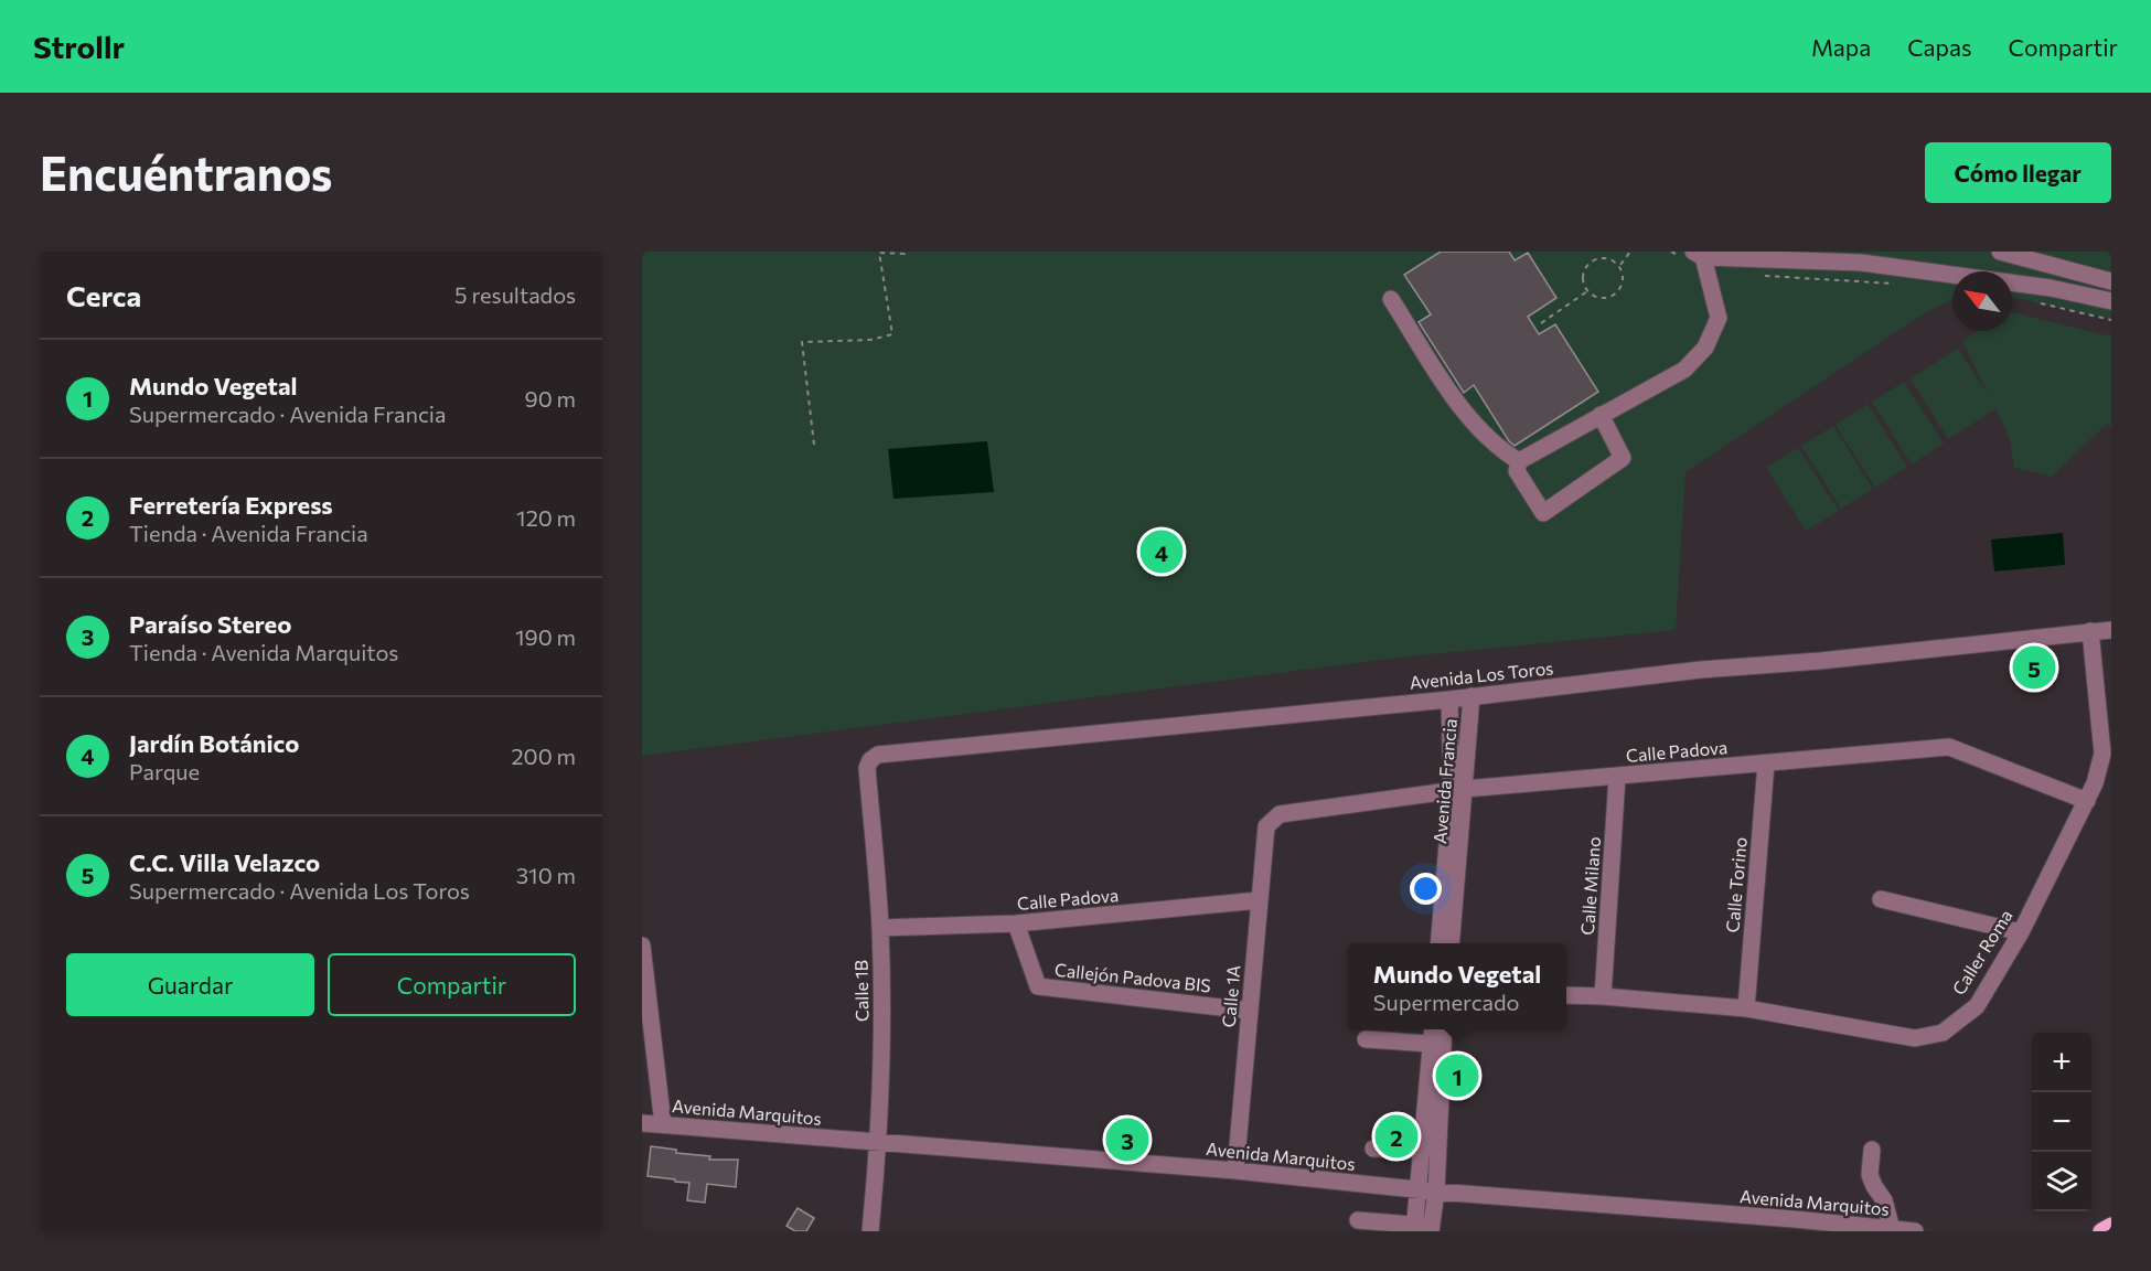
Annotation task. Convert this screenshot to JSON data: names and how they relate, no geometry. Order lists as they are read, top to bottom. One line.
{"streets":{"street":["Avenida Los Toros","Calle Padova","Avenida Francia","Calle Torino","Calle Milano","Caller Roma","Callejón Padova BIS","Calle 1B","Calle 1A","Avenida Marquitos"]},"crossings":[["Avenida Los Toros","Avenida Francia"],["Avenida Los Toros","Caller Roma"],["Avenida Los Toros","Calle 1B"],["Calle Padova","Avenida Francia"],["Calle Padova","Calle Torino"],["Calle Padova","Calle Milano"],["Calle Padova","Caller Roma"],["Calle Padova","Callejón Padova BIS"],["Calle Padova","Calle 1B"],["Calle Padova","Calle 1A"],["Calle Torino","Caller Roma"],["Calle Milano","Caller Roma"],["Callejón Padova BIS","Calle 1A"],["Calle 1B","Avenida Marquitos"],["Calle 1A","Avenida Marquitos"]],"north":"top left","page":{"header":"Strollr","nav":["Mapa","Capas","Compartir"],"buttons":["Cómo llegar",["Guardar","Compartir"]],"title":"Encuéntranos","heading":["Cerca","5 resultados"],"list":[{"mark":"1","name":"Mundo Vegetal","note":"Supermercado · Avenida Francia","value":"90 m"},{"mark":"2","name":"Ferretería Express","note":"Tienda · Avenida Francia","value":"120 m"},{"mark":"3","name":"Paraíso Stereo","note":"Tienda · Avenida Marquitos","value":"190 m"},{"mark":"4","name":"Jardín Botánico","note":"Parque","value":"200 m"},{"mark":"5","name":"C.C. Villa Velazco","note":"Supermercado · Avenida Los Toros","value":"310 m"}],"pins":["4","5","1","2","3"],"popup":["Mundo Vegetal","Supermercado"],"map_buttons":["+","−"]}}
